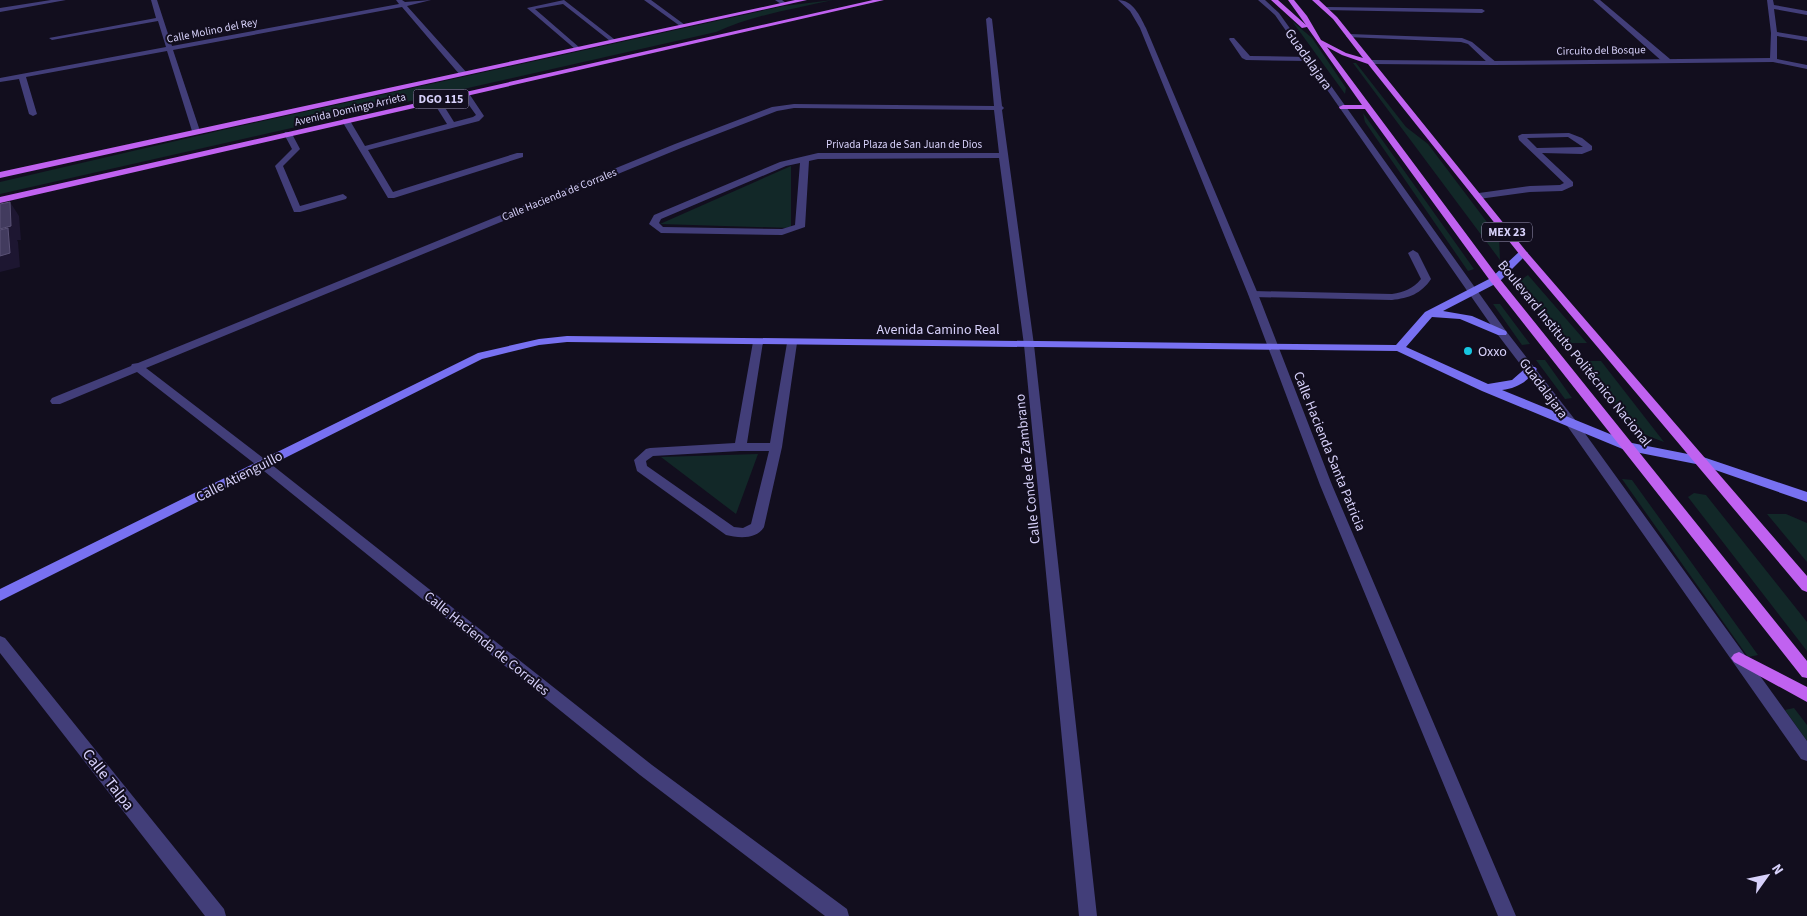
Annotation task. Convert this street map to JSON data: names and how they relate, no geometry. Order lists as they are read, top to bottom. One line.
{"streets":{"main road":["DGO 115","Avenida Domingo Arrieta","MEX 23","Boulevard Instituto Politécnico Nacional"],"street":["Calle Molino del Rey","Circuito del Bosque","Guadalajara","Privada Plaza de San Juan de Dios","Calle Hacienda de Corrales","Avenida Camino Real","Calle Hacienda Santa Patricia","Calle Conde de Zambrano","Calle Atienguillo","Calle Talpa"]},"crossings":[["Circuito del Bosque","Boulevard Instituto Politécnico Nacional"],["Guadalajara","Avenida Camino Real"],["Privada Plaza de San Juan de Dios","Calle Conde de Zambrano"],["Calle Hacienda de Corrales","Calle Conde de Zambrano"],["Calle Hacienda de Corrales","Calle Atienguillo"],["Avenida Camino Real","Boulevard Instituto Politécnico Nacional"],["Avenida Camino Real","Calle Hacienda Santa Patricia"],["Avenida Camino Real","Calle Conde de Zambrano"],["Avenida Camino Real","Calle Atienguillo"]],"places":["Oxxo"],"north":"top right"}
